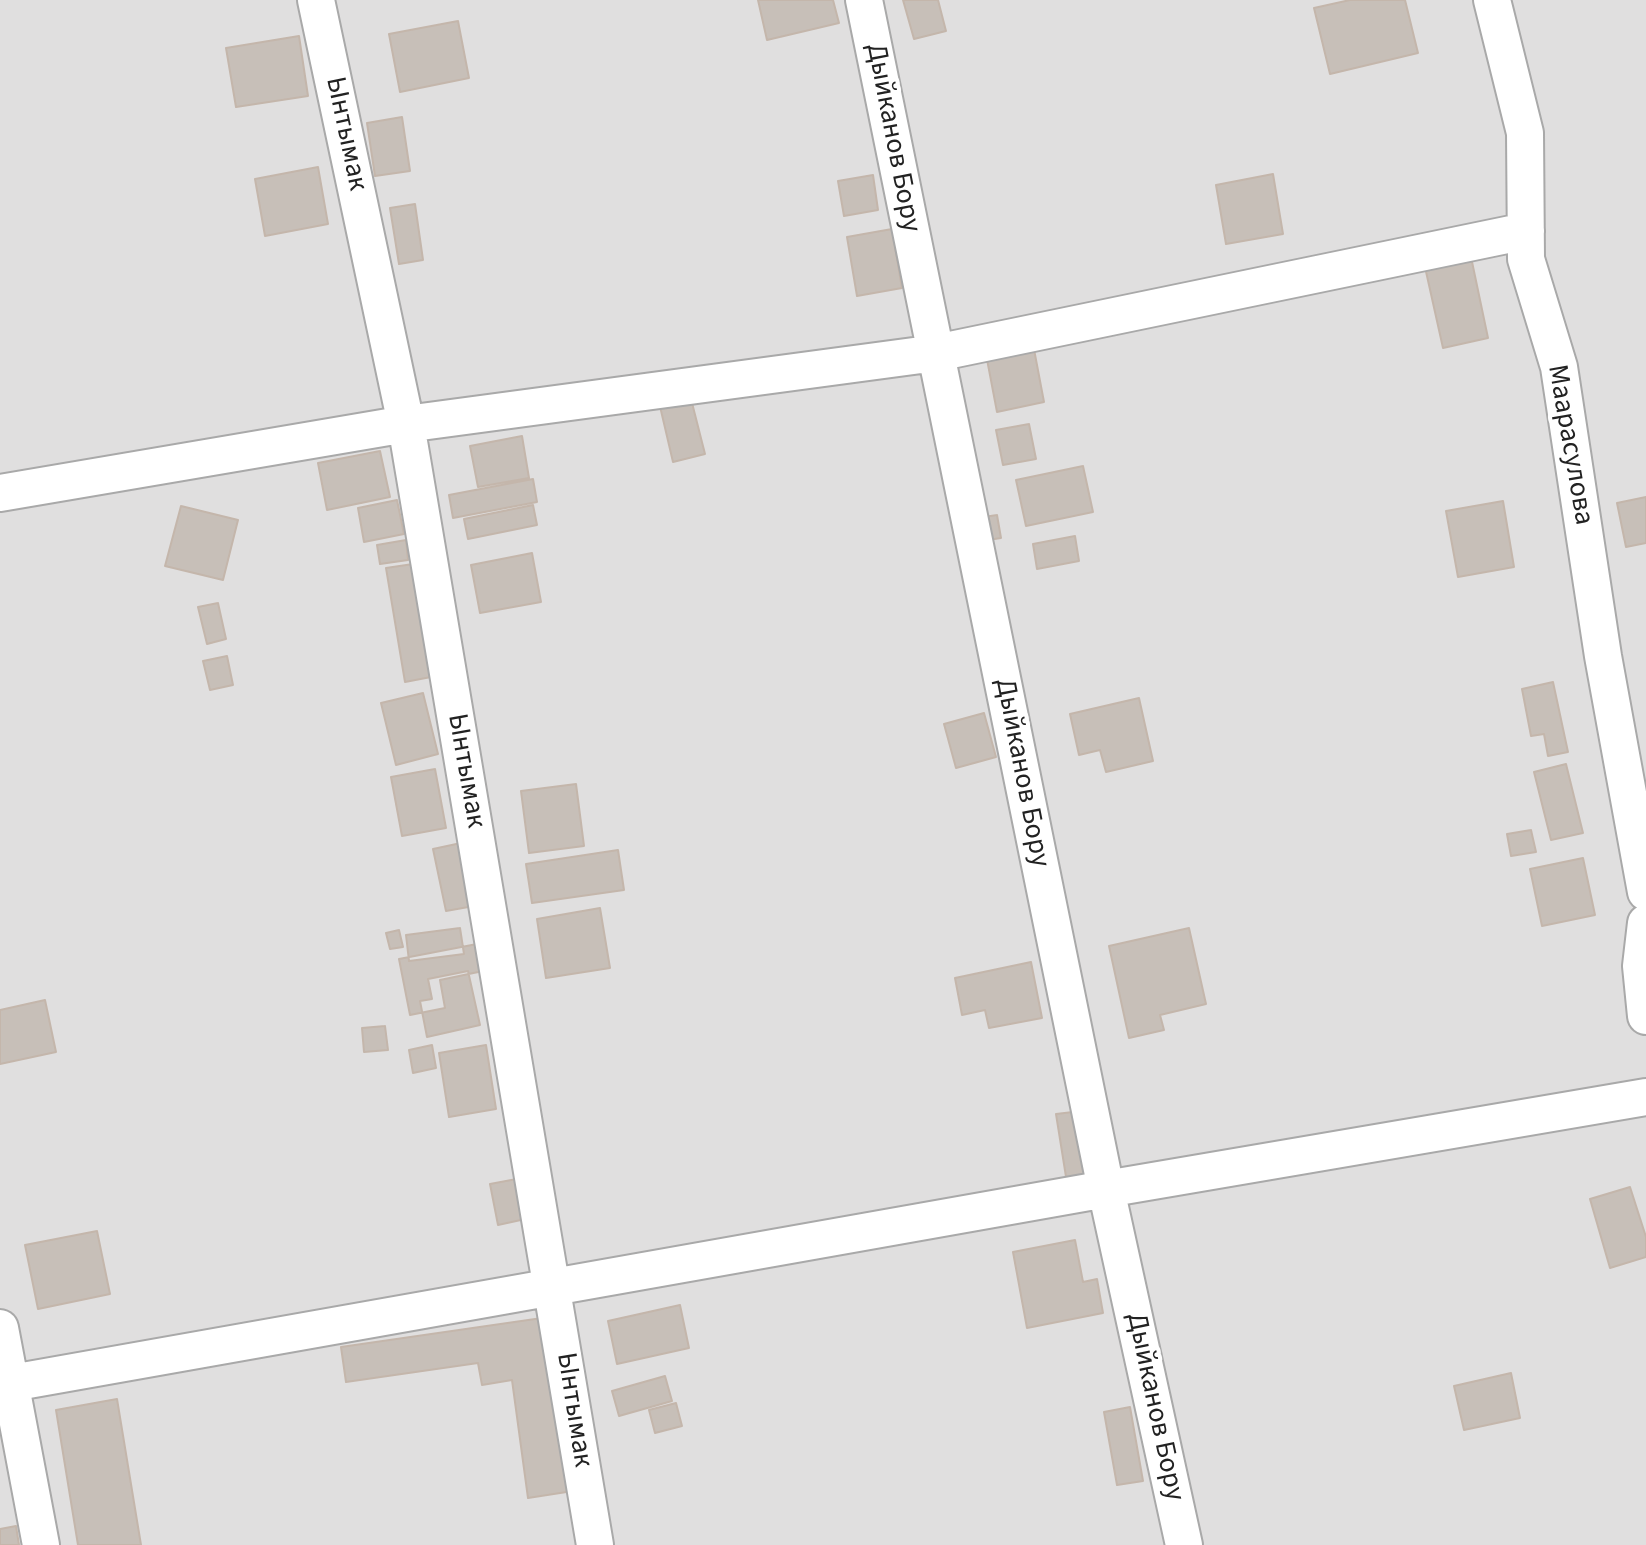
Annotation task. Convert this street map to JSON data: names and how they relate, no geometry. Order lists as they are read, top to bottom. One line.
{"streets":{"street":["Ынтымак","Дыйканов Бору","Маарасулова"]}}
